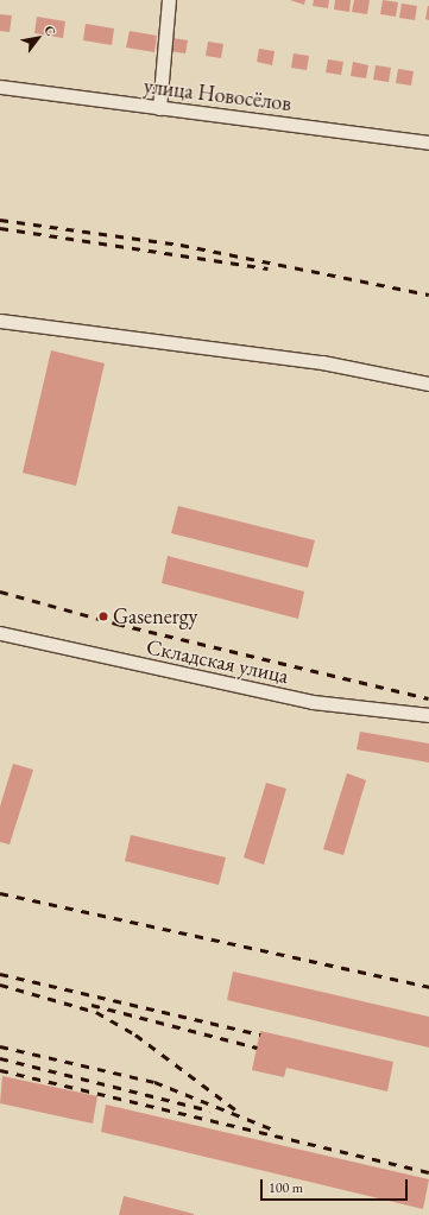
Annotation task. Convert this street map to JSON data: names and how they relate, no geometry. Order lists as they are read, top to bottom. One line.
{"streets":{"street":["улица Новосёлов","Складская улица"]},"places":["Gasenergy"],"scale_bar":"100 m","north":"top right"}
